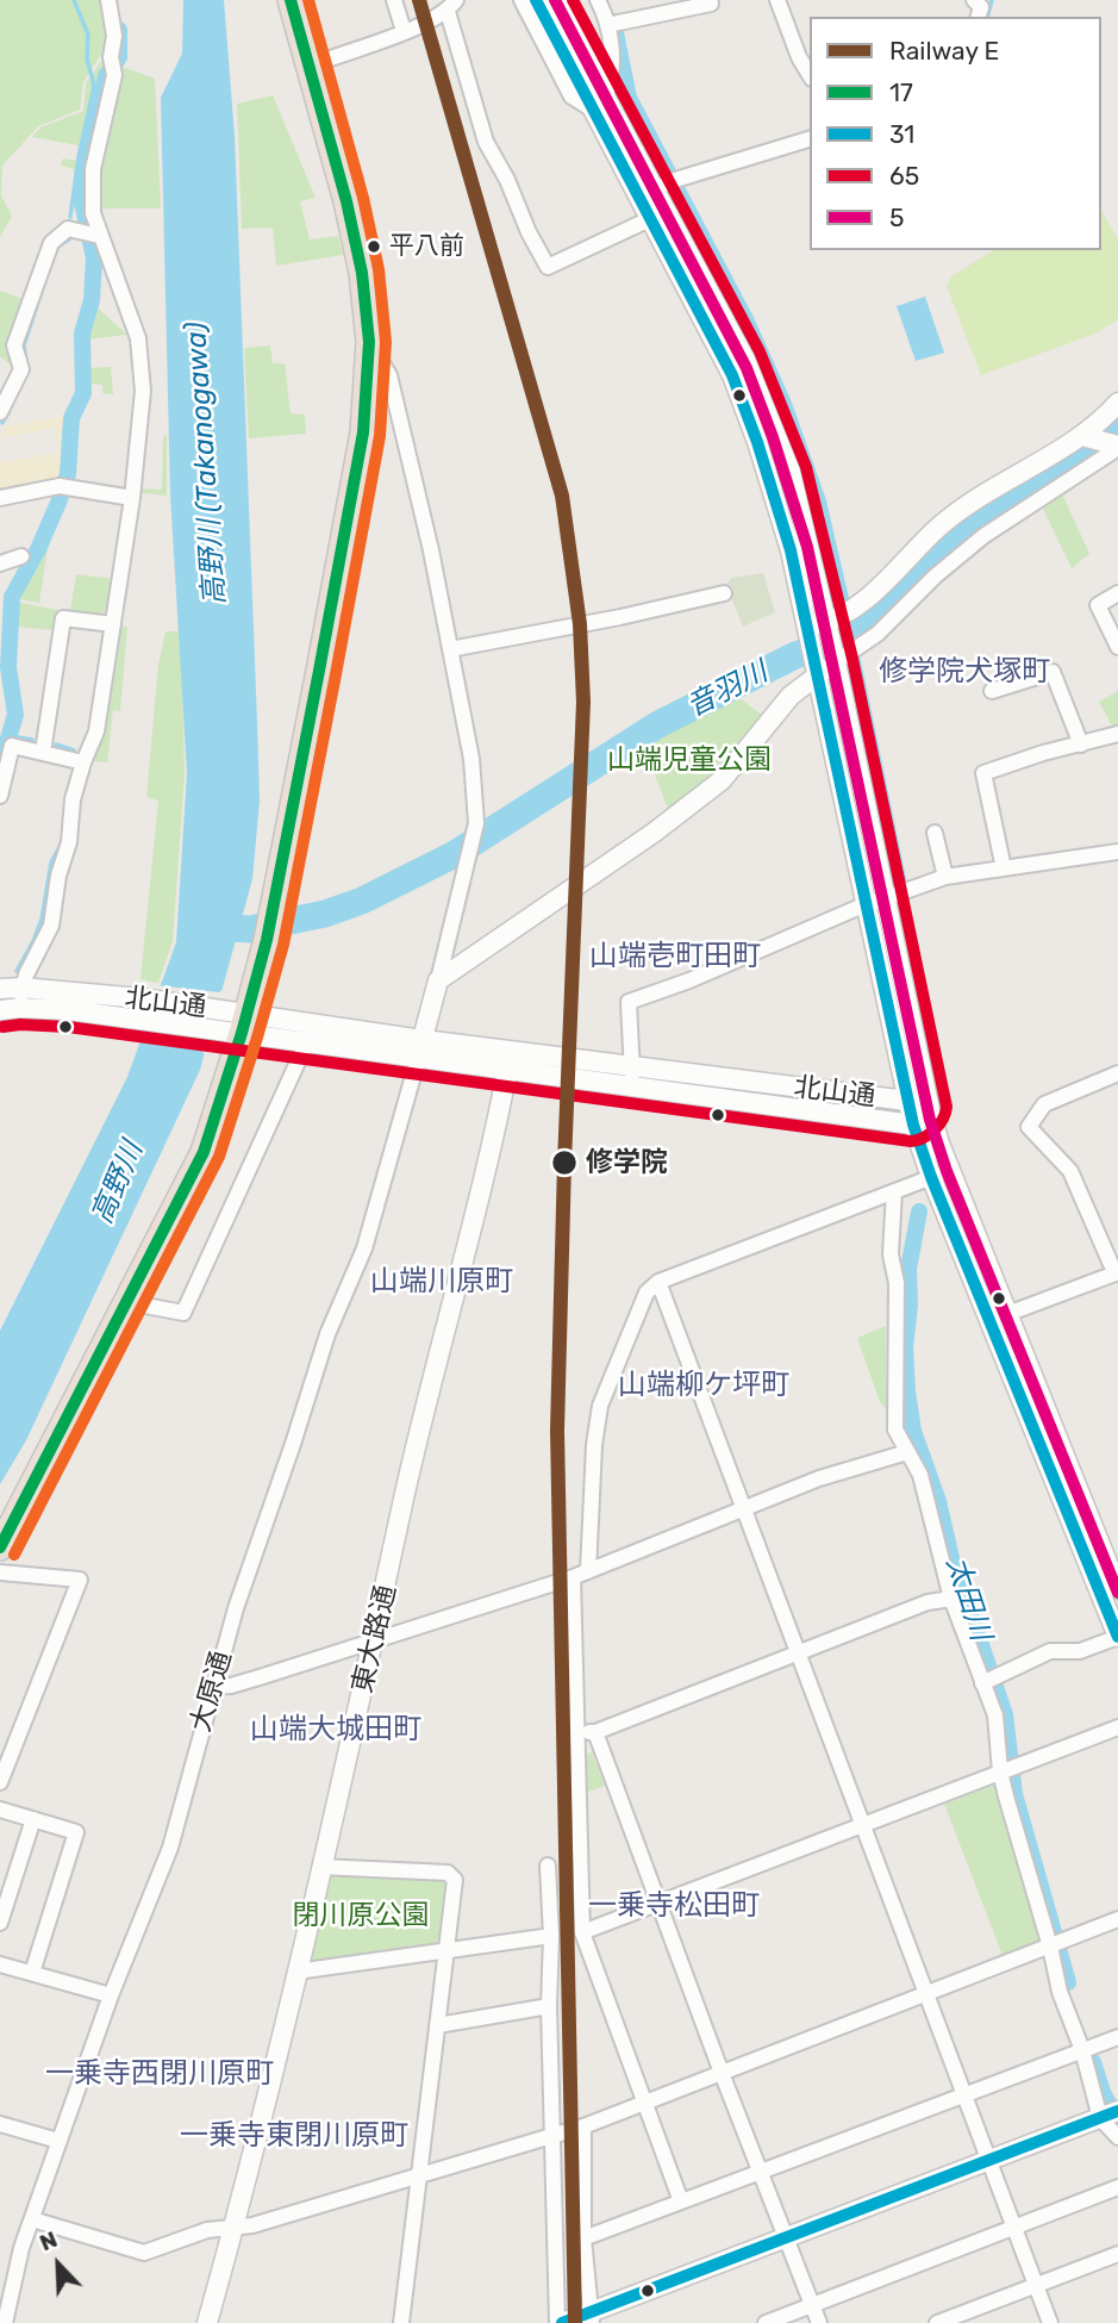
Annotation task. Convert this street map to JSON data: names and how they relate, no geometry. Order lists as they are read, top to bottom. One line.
{"streets":{"street":["北山通","東大路通","大原通"]},"crossings":[["北山通","東大路通"],["北山通","大原通"]],"districts":["修学院犬塚町","山端壱町田町","山端川原町","山端柳ケ坪町","山端大城田町","一乗寺松田町","一乗寺西閉川原町","一乗寺東閉川原町"],"water":["高野川 (Takanogawa)","音羽川","高野川","太田川"],"parks":["山端児童公園","閉川原公園"],"places":["平八前","修学院"],"lines":["rail line E","transit line 17","transit line 31","transit line 65","transit line 5"],"legend":["Railway E","17","31","65","5"],"north":"top left"}
